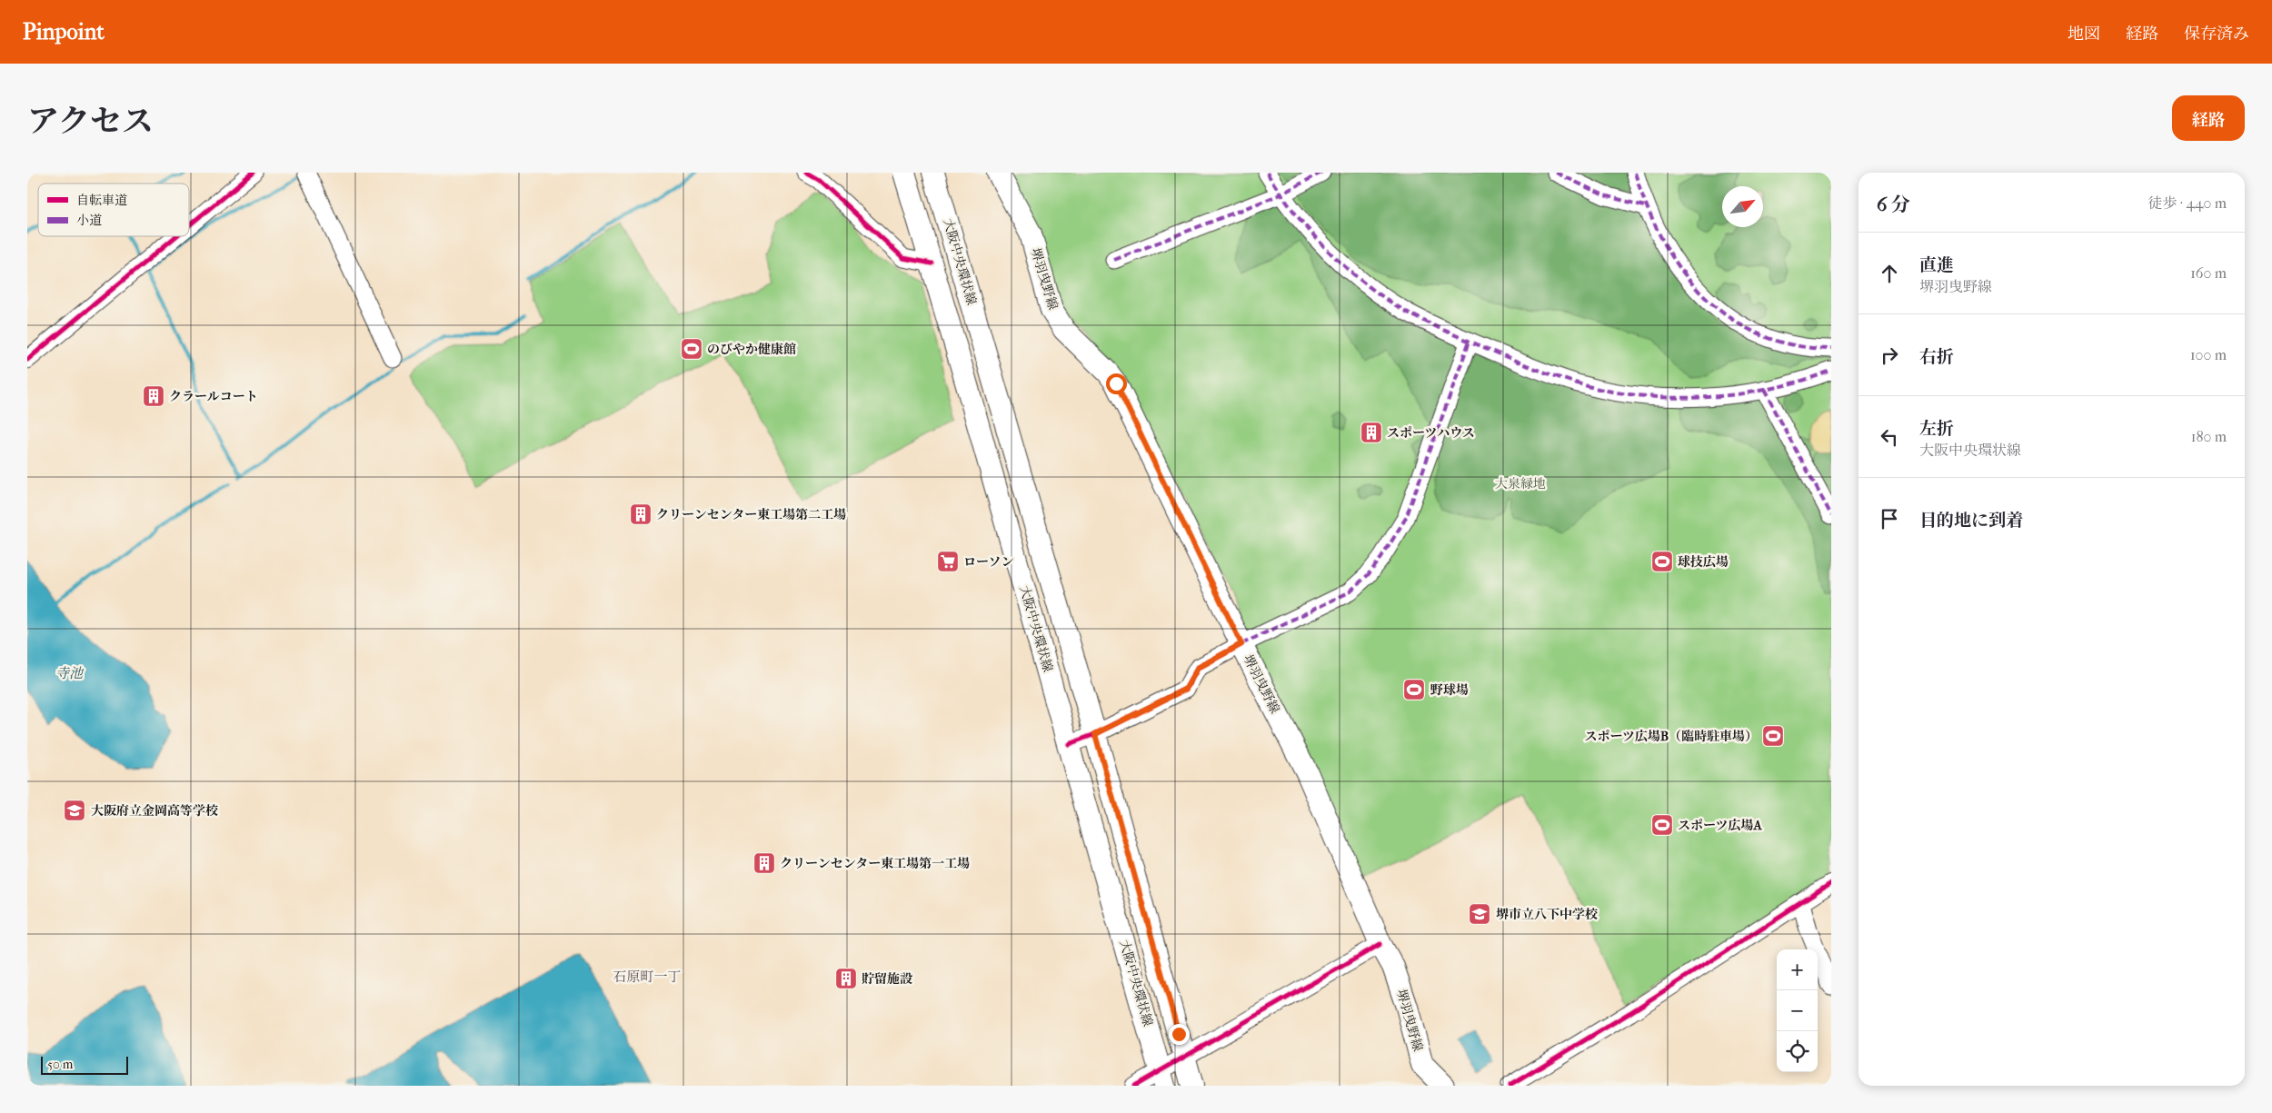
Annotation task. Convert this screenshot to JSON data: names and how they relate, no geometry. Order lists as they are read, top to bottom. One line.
{"streets":{"main road":["大阪中央環状線","堺羽曳野線"]},"districts":["石原町一丁"],"water":["寺池"],"parks":["大泉緑地"],"places":{"sports":["のびやか健康館","球技広場","野球場","スポーツ広場B（臨時駐車場）","スポーツ広場A"],"building":["クラールコート","スポーツハウス","クリーンセンター東工場第二工場","クリーンセンター東工場第一工場","貯留施設"],"supermarket":["ローソン"],"school or university":["大阪府立金岡高等学校","堺市立八下中学校"]},"legend":["自転車道","小道"],"scale_bar":"50 m","north":"top right","page":{"header":"Pinpoint","nav":["地図","経路","保存済み"],"title":"アクセス","buttons":"経路","heading":["6 分","徒歩 · 440 m"],"list":[["直進","堺羽曳野線","160 m"],["右折","100 m"],["左折","大阪中央環状線","180 m"],"目的地に到着"],"map_buttons":["+","−"],"scale":"50 m"}}
